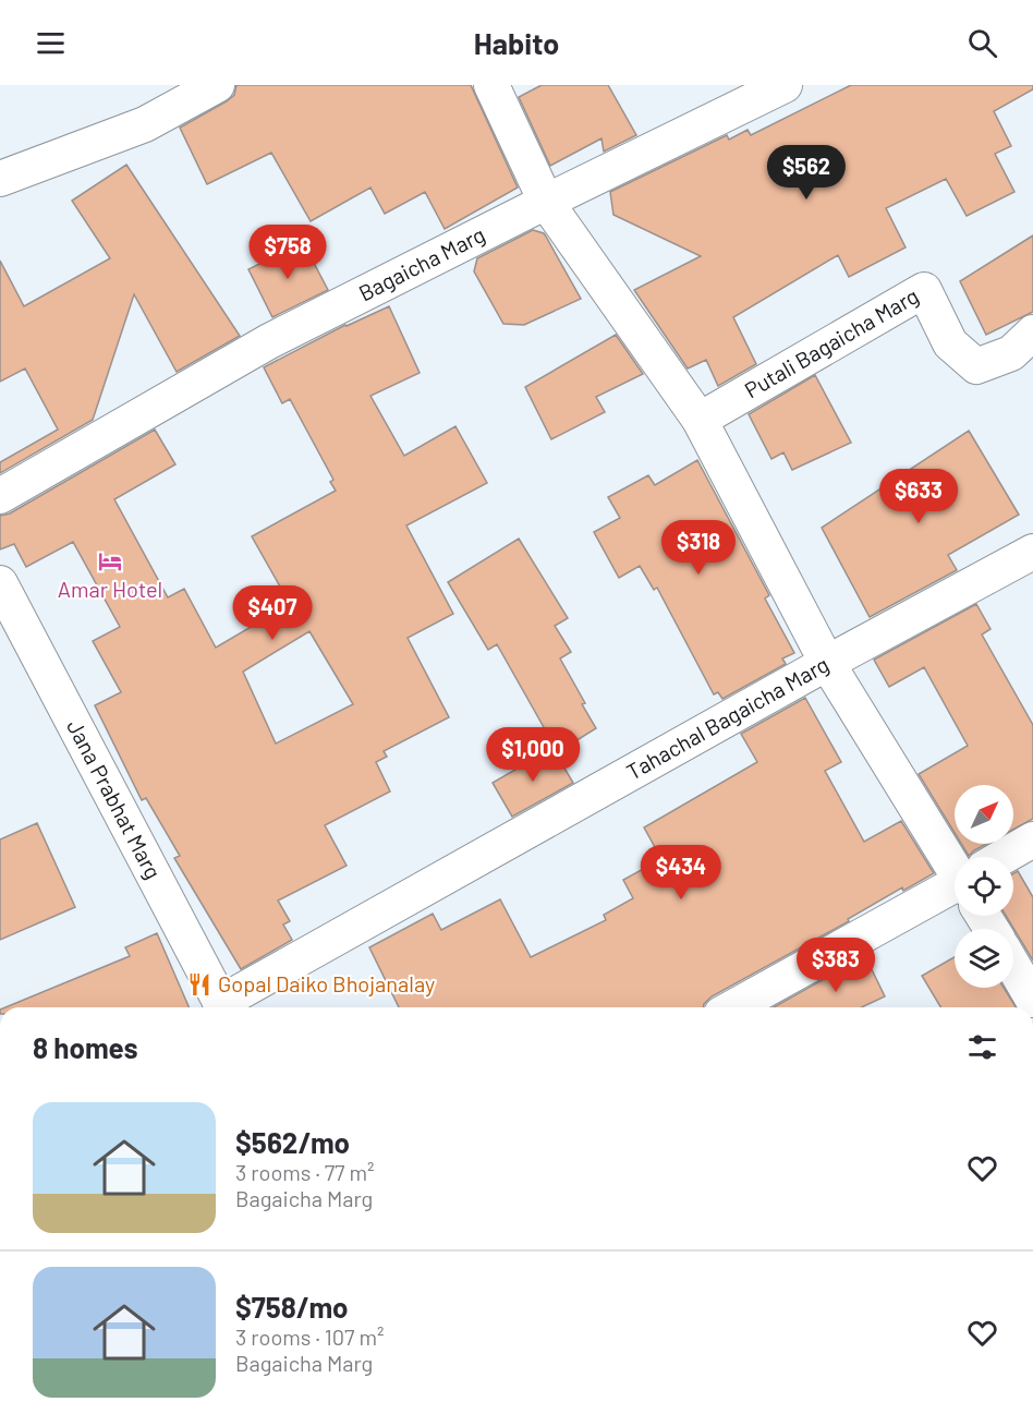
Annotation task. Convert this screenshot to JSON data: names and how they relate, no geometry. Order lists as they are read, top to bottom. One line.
{"streets":{"street":["Bagaicha Marg","Putali Bagaicha Marg","Tahachal Bagaicha Marg","Jana Prabhat Marg"]},"places":{"hotel":["Amar Hotel"],"restaurant":["Gopal Daiko Bhojanalay"]},"north":"top right","page":{"header":"Habito","price":["$562","$758","$633","$318","$407","$1,000","$434","$383"],"heading":"8 homes","list":[{"name":"$562/mo","note":"3 rooms · 77 m² · Bagaicha Marg"},{"name":"$758/mo","note":"3 rooms · 107 m² · Bagaicha Marg"}]}}
